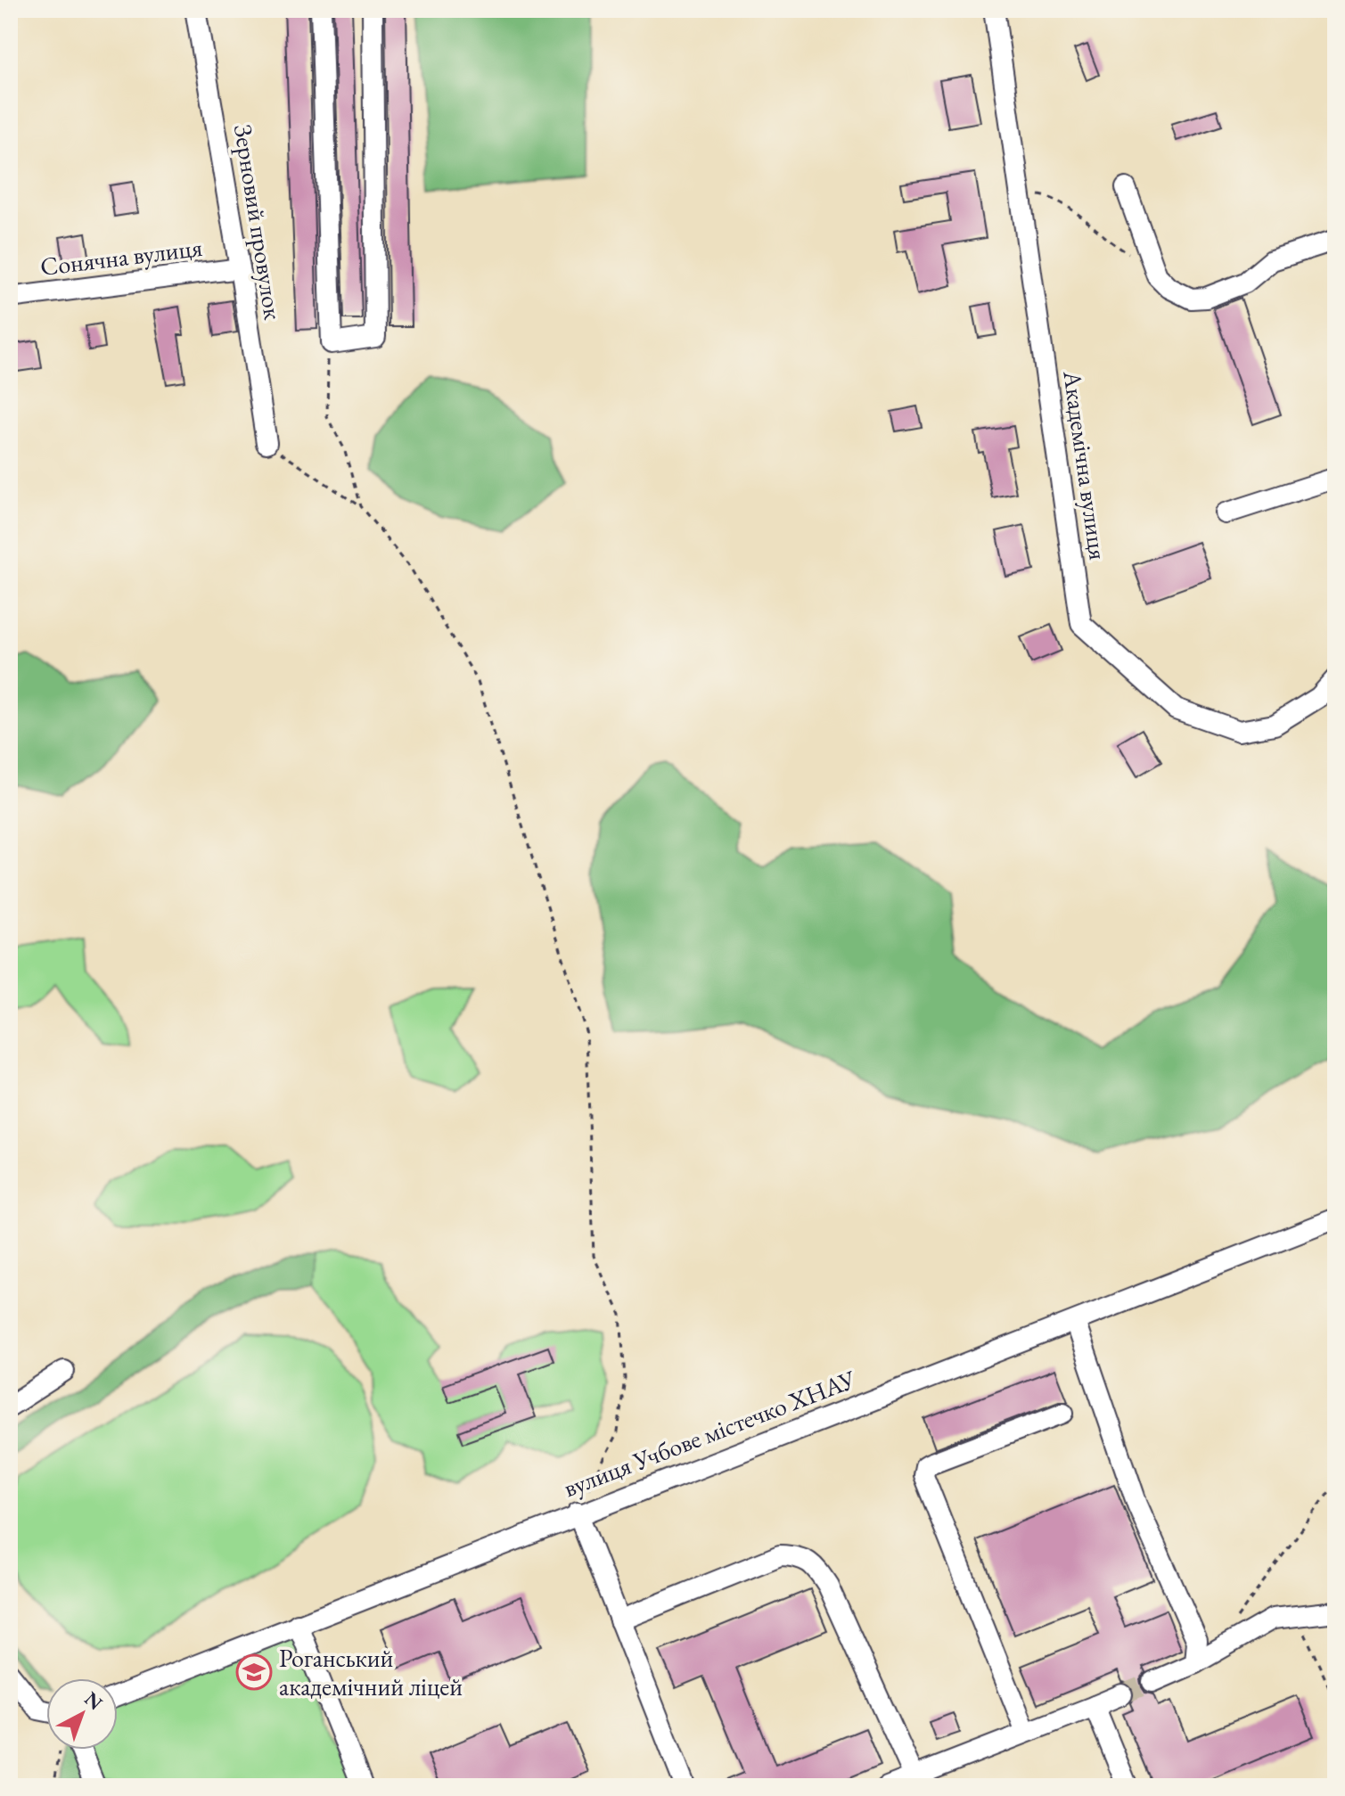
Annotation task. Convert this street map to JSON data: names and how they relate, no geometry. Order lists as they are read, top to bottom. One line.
{"streets":{"street":["Зерновий провулок","Сонячна вулиця","Академічна вулиця","вулиця Учбове містечко ХНАУ"]},"crossings":[["Зерновий провулок","Сонячна вулиця"]],"places":{"school or university":["Роганський академічний ліцей"]},"north":"top right"}
